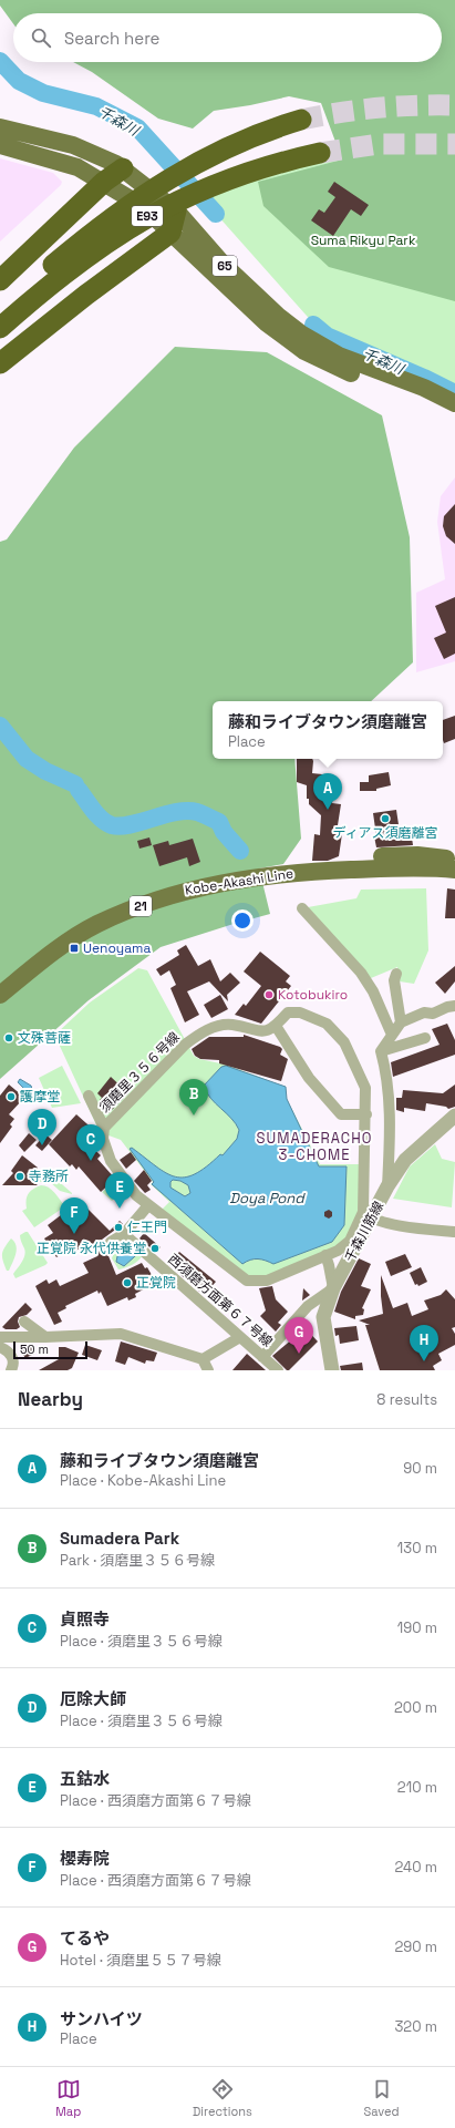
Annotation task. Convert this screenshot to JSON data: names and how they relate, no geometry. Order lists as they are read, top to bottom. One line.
{"streets":{"highway":["E93"],"main road":["65","Kobe-Akashi Line","21"],"street":["須磨里３５６号線","千森川筋線","西須磨方面第６７号線"]},"crossings":[["須磨里３５６号線","千森川筋線"]],"districts":["SUMADERACHO 3-CHOME"],"water":["千森川","Doya Pond"],"parks":["Suma Rikyu Park"],"places":{"other":["ディアス須磨離宮","Kotobukiro","文殊菩薩","護摩堂","寺務所","仁王門","正覚院 永代供養堂","正覚院"],"transit":["Uenoyama"]},"scale_bar":"50 m","page":{"search":"Search here","popup":["藤和ライブタウン須磨離宮","Place"],"pins":["A","B","D","C","E","F","G","H"],"scale":"50 m","heading":["Nearby","8 results"],"list":[{"mark":"A","name":"藤和ライブタウン須磨離宮","note":"Place · Kobe-Akashi Line","value":"90 m"},{"mark":"B","name":"Sumadera Park","note":"Park · 須磨里３５６号線","value":"130 m"},{"mark":"C","name":"貞照寺","note":"Place · 須磨里３５６号線","value":"190 m"},{"mark":"D","name":"厄除大師","note":"Place · 須磨里３５６号線","value":"200 m"},{"mark":"E","name":"五鈷水","note":"Place · 西須磨方面第６７号線","value":"210 m"},{"mark":"F","name":"櫻寿院","note":"Place · 西須磨方面第６７号線","value":"240 m"},{"mark":"G","name":"てるや","note":"Hotel · 須磨里５５７号線","value":"290 m"},{"mark":"H","name":"サンハイツ","note":"Place","value":"320 m"}],"nav":["Map","Directions","Saved"]}}
